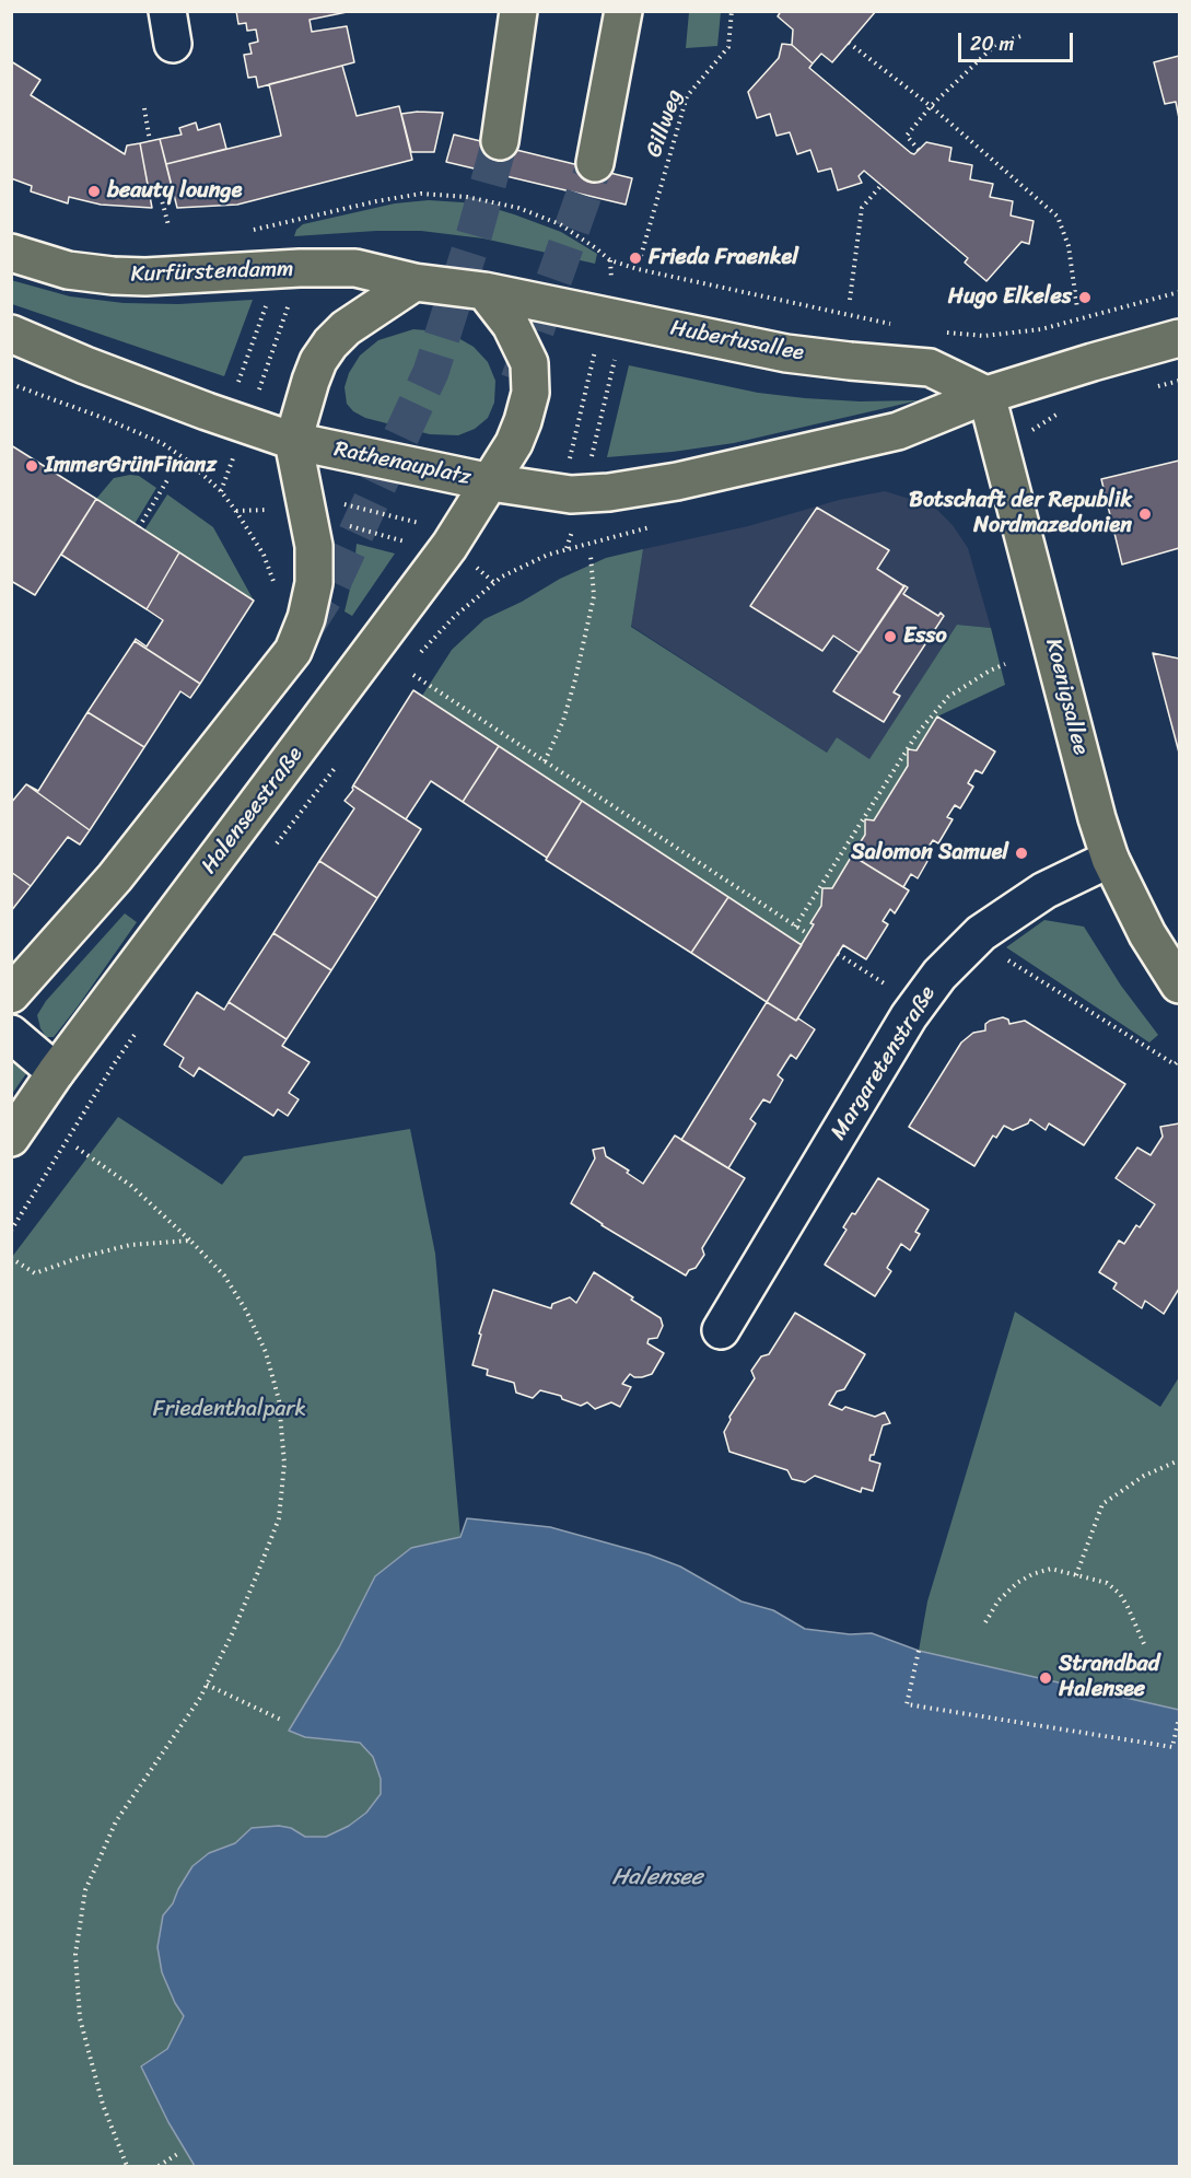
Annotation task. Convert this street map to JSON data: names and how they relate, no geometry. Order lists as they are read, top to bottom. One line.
{"streets":{"main road":["Kurfürstendamm","Hubertusallee","Rathenauplatz","Koenigsallee","Halenseestraße"],"street":["Margaretenstraße"],"path":["Gillweg"]},"crossings":[["Kurfürstendamm","Hubertusallee"],["Kurfürstendamm","Rathenauplatz"],["Kurfürstendamm","Halenseestraße"],["Hubertusallee","Rathenauplatz"],["Hubertusallee","Koenigsallee"],["Hubertusallee","Halenseestraße"],["Rathenauplatz","Halenseestraße"],["Koenigsallee","Margaretenstraße"]],"water":["Halensee"],"parks":["Friedenthalpark"],"places":["beauty lounge","Frieda Fraenkel","Hugo Elkeles","ImmerGrünFinanz","Botschaft der Republik Nordmazedonien","Esso","Salomon Samuel","Strandbad Halensee"],"scale_bar":"20 m"}
